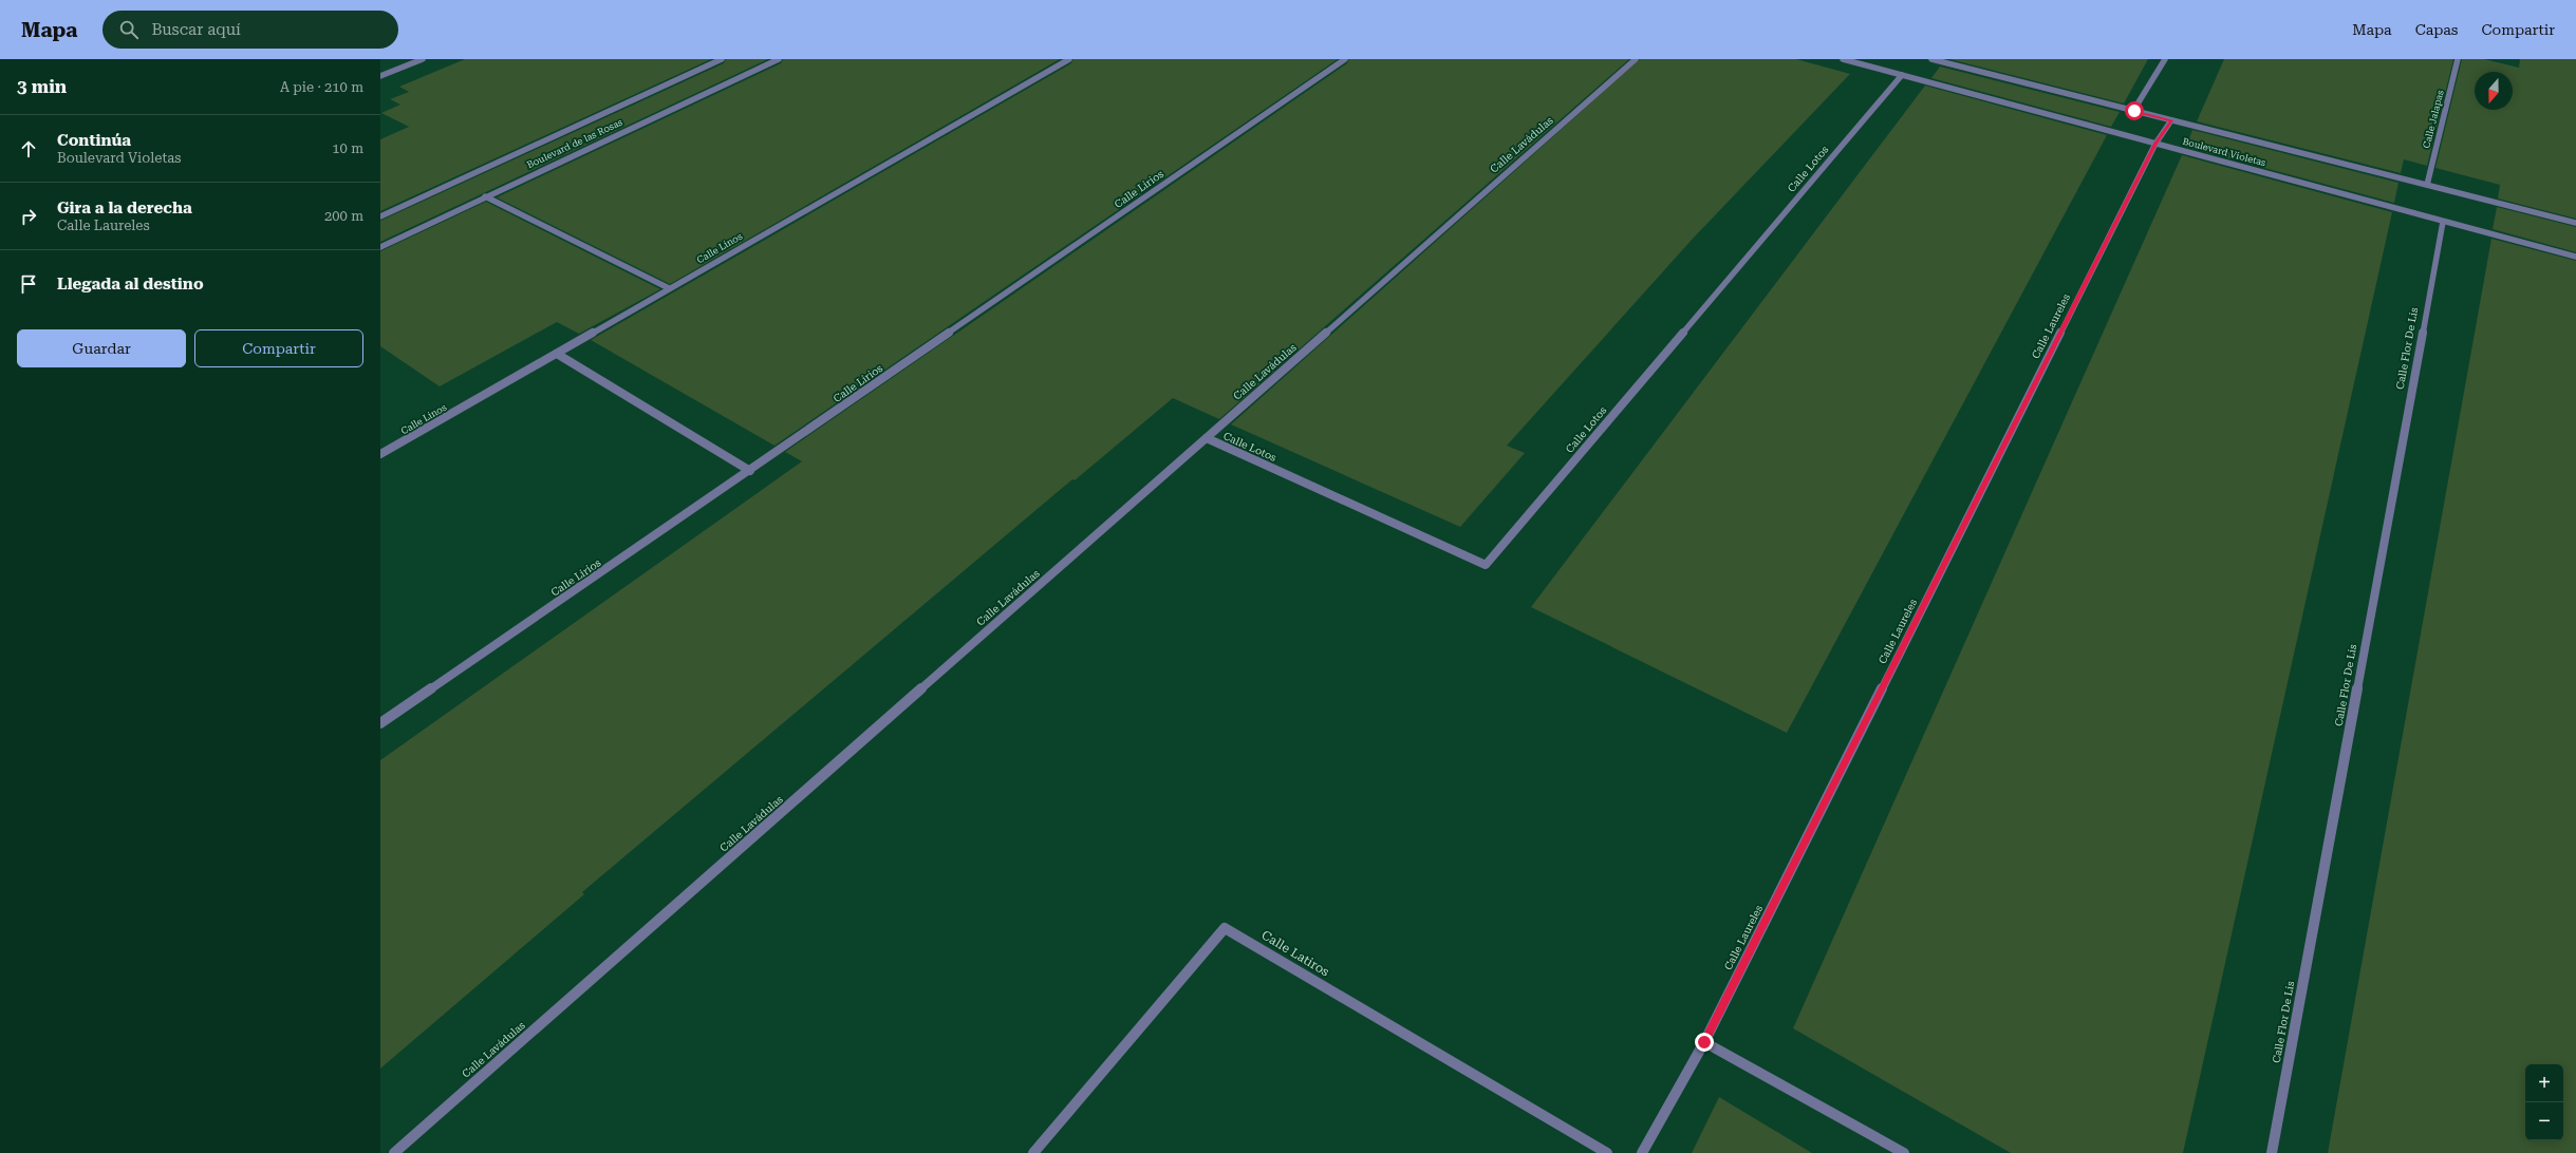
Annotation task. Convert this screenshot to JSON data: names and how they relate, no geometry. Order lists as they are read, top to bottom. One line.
{"streets":{"street":["Calle Jalapas","Boulevard de las Rosas","Calle Lavádulas","Boulevard Violetas","Calle Lotos","Calle Lirios","Calle Linos","Calle Laureles","Calle Flor De Lis","Calle Latiros"]},"crossings":[["Calle Jalapas","Boulevard Violetas"],["Calle Lavádulas","Calle Lotos"],["Boulevard Violetas","Calle Lotos"],["Boulevard Violetas","Calle Laureles"],["Boulevard Violetas","Calle Flor De Lis"]],"north":"bottom","page":{"header":"Mapa","search":"Buscar aquí","nav":["Mapa","Capas","Compartir"],"heading":["3 min","A pie · 210 m"],"list":[["Continúa","Boulevard Violetas","10 m"],["Gira a la derecha","Calle Laureles","200 m"],"Llegada al destino"],"buttons":["Guardar","Compartir"],"map_buttons":["+","−"]}}
